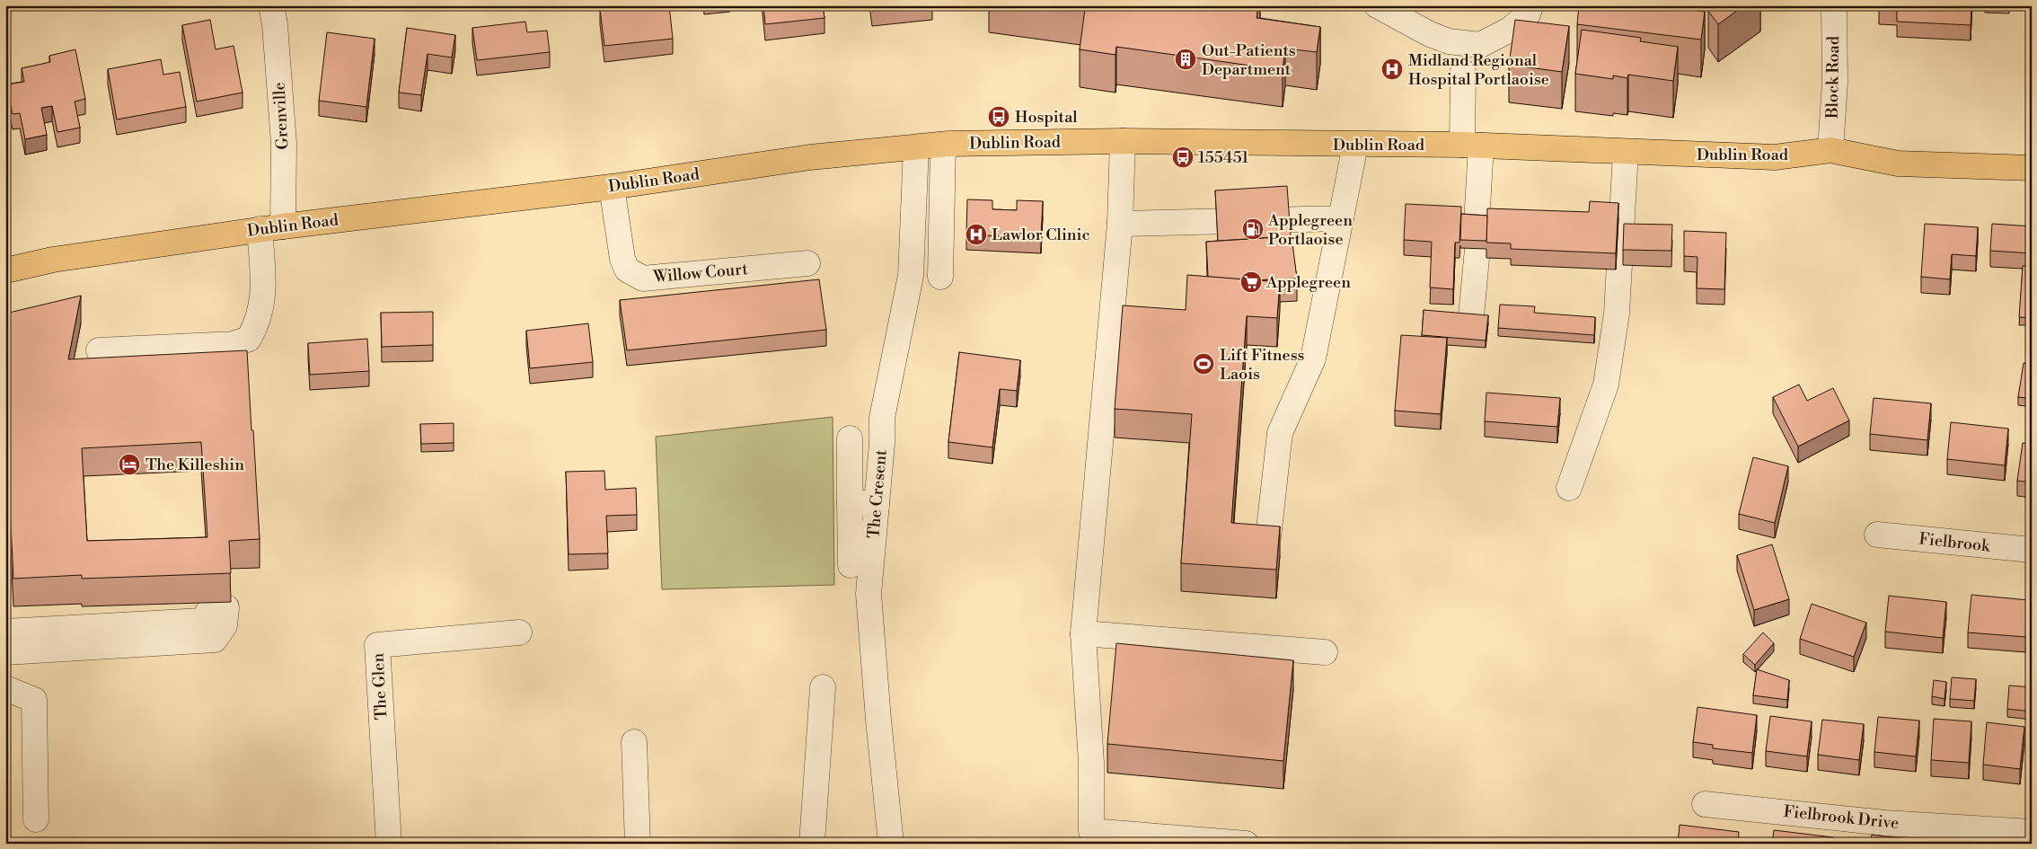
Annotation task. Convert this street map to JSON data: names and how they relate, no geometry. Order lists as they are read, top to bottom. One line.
{"streets":{"main road":["Dublin Road"],"street":["Block Road","Grenville","Willow Court","The Cresent","Fielbrook","The Glen","Fielbrook Drive"]},"crossings":[["Block Road","Dublin Road"],["Grenville","Dublin Road"],["Dublin Road","Willow Court"],["Dublin Road","The Cresent"]],"places":{"building":["Out-Patients Department"],"hospital":["Midland Regional Hospital Portlaoise","Lawlor Clinic"],"bus stop":["Hospital","155451"],"fuel station":["Applegreen Portlaoise"],"supermarket":["Applegreen"],"sports":["Lift Fitness Laois"],"hotel":["The Killeshin"]}}
